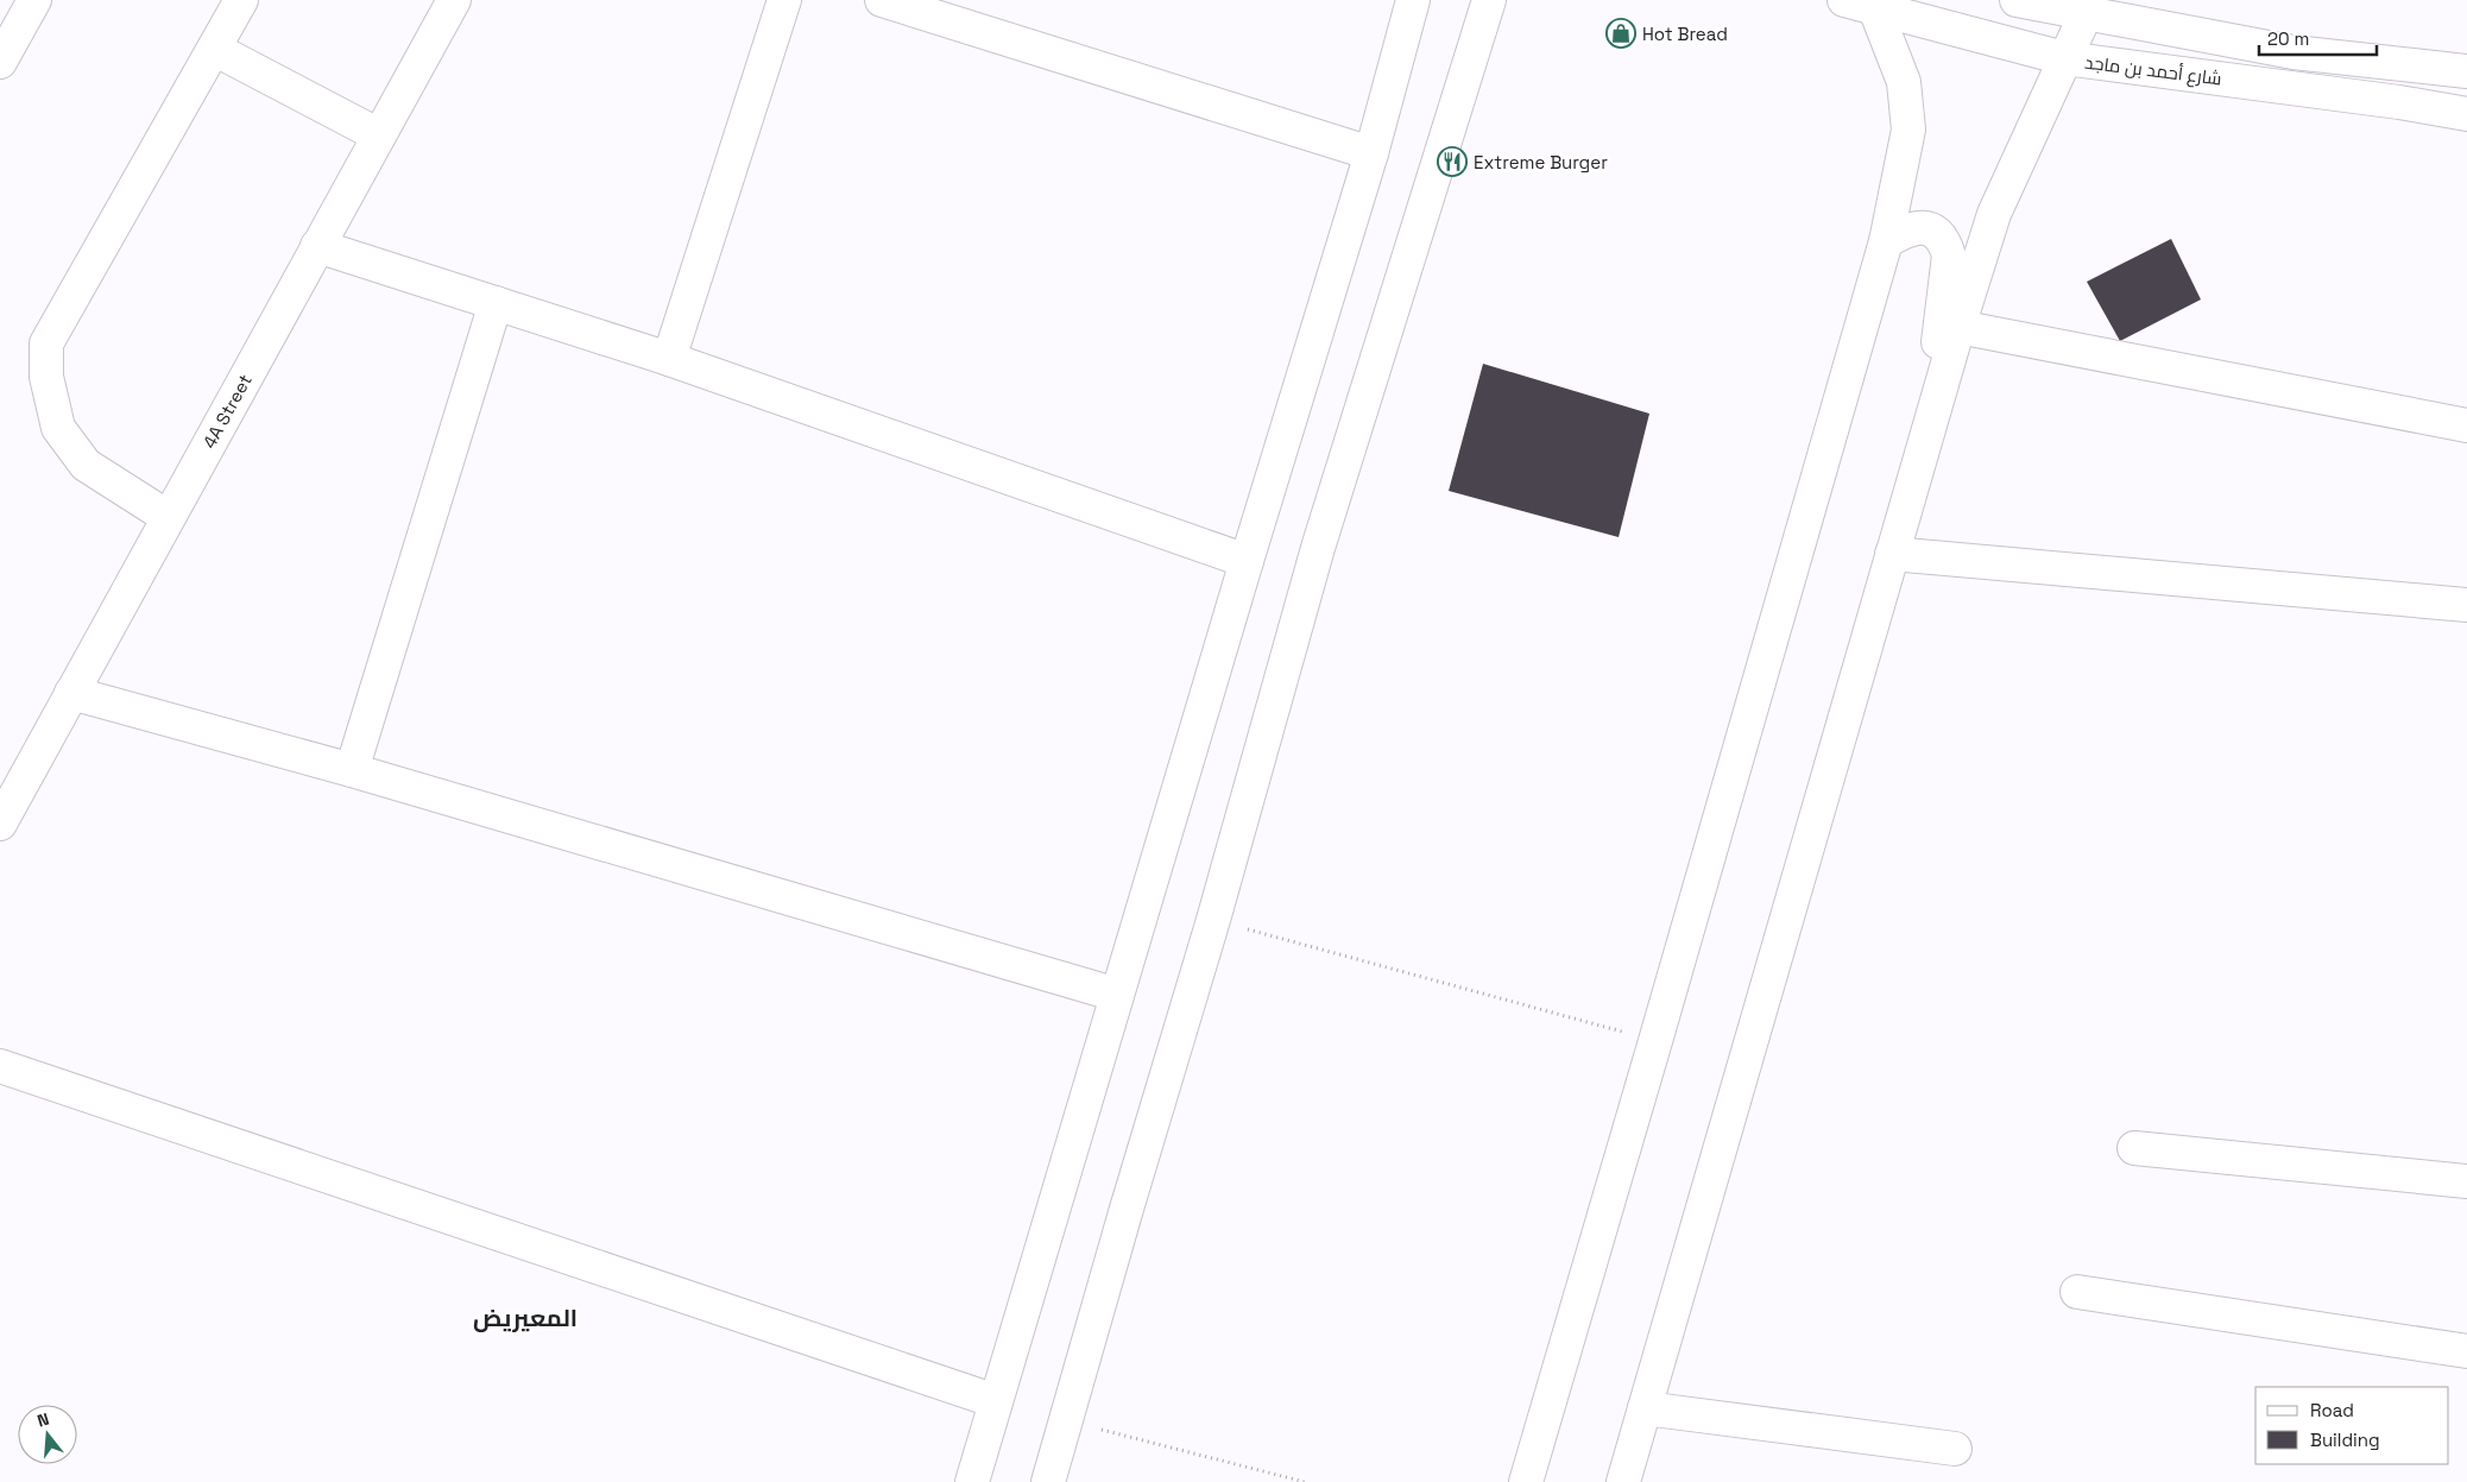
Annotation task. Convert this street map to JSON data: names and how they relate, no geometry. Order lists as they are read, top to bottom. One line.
{"streets":{"street":["شارع أحمد بن ماجد","4A Street"]},"districts":["المعيريض"],"places":{"shop":["Hot Bread"],"restaurant":["Extreme Burger"]},"legend":["Road","Building"],"scale_bar":"20 m","north":"top"}
